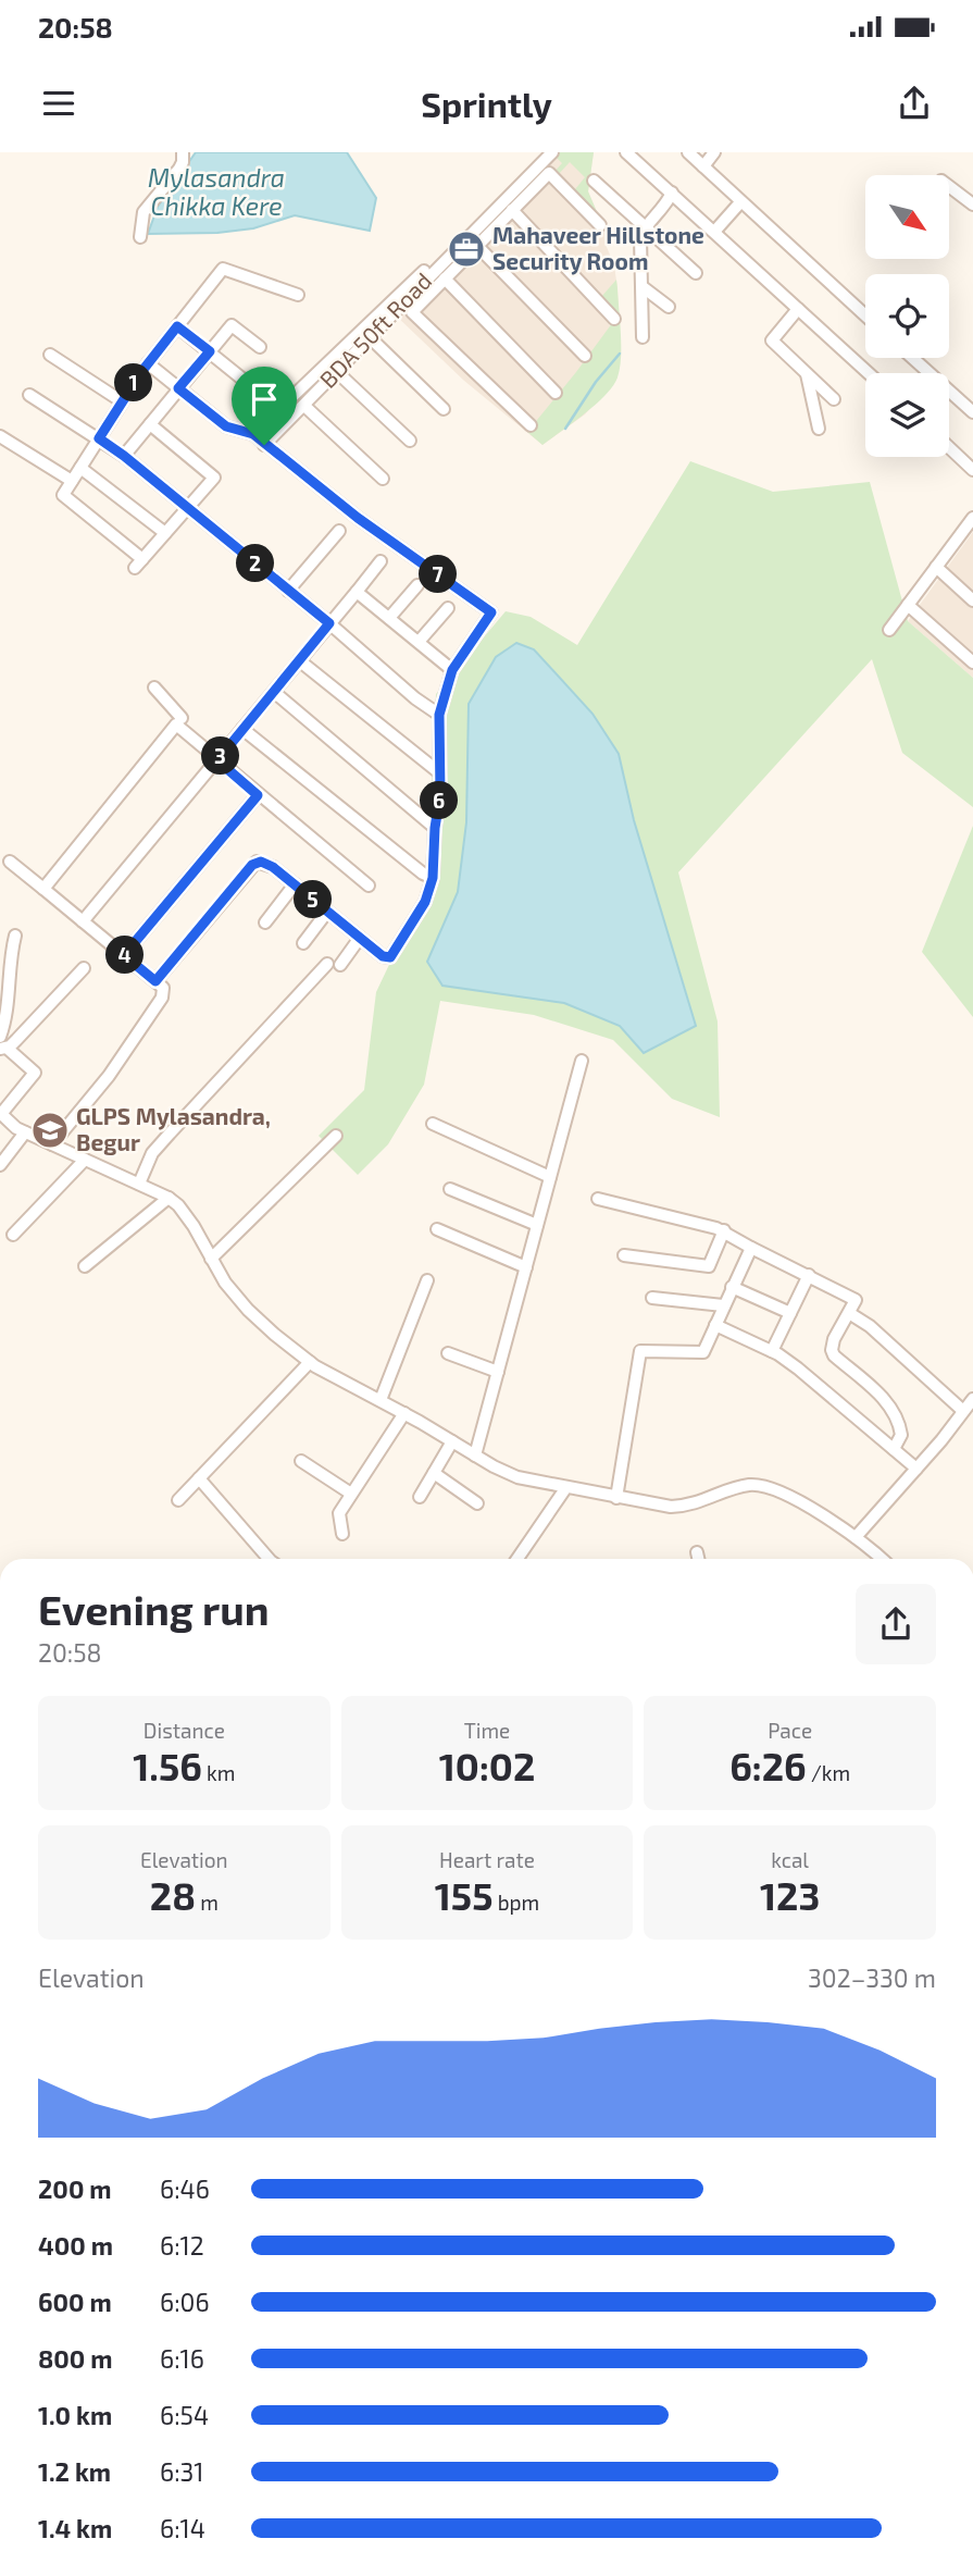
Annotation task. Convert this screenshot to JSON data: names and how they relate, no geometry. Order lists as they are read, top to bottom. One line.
{"streets":{"street":["BDA 50ft Road"]},"water":["Mylasandra Chikka Kere"],"places":{"office":["Mahaveer Hillstone Security Room"],"school or university":["GLPS Mylasandra, Begur"]},"north":"bottom right","page":{"status":"20:58","header":"Sprintly","pins":["1","2","7","3","6","5","4"],"heading":["Evening run","20:58"],"stats":[["Distance","1.56 km"],["Time","10:02"],["Pace","6:26 /km"],["Elevation","28 m"],["Heart rate","155 bpm"],["kcal","123"]],"chart":["Elevation","302–330 m"],"list":[{"name":"200 m","note":"6:46"},{"name":"400 m","note":"6:12"},{"name":"600 m","note":"6:06"},{"name":"800 m","note":"6:16"},{"name":"1.0 km","note":"6:54"},{"name":"1.2 km","note":"6:31"},{"name":"1.4 km","note":"6:14"}]}}
